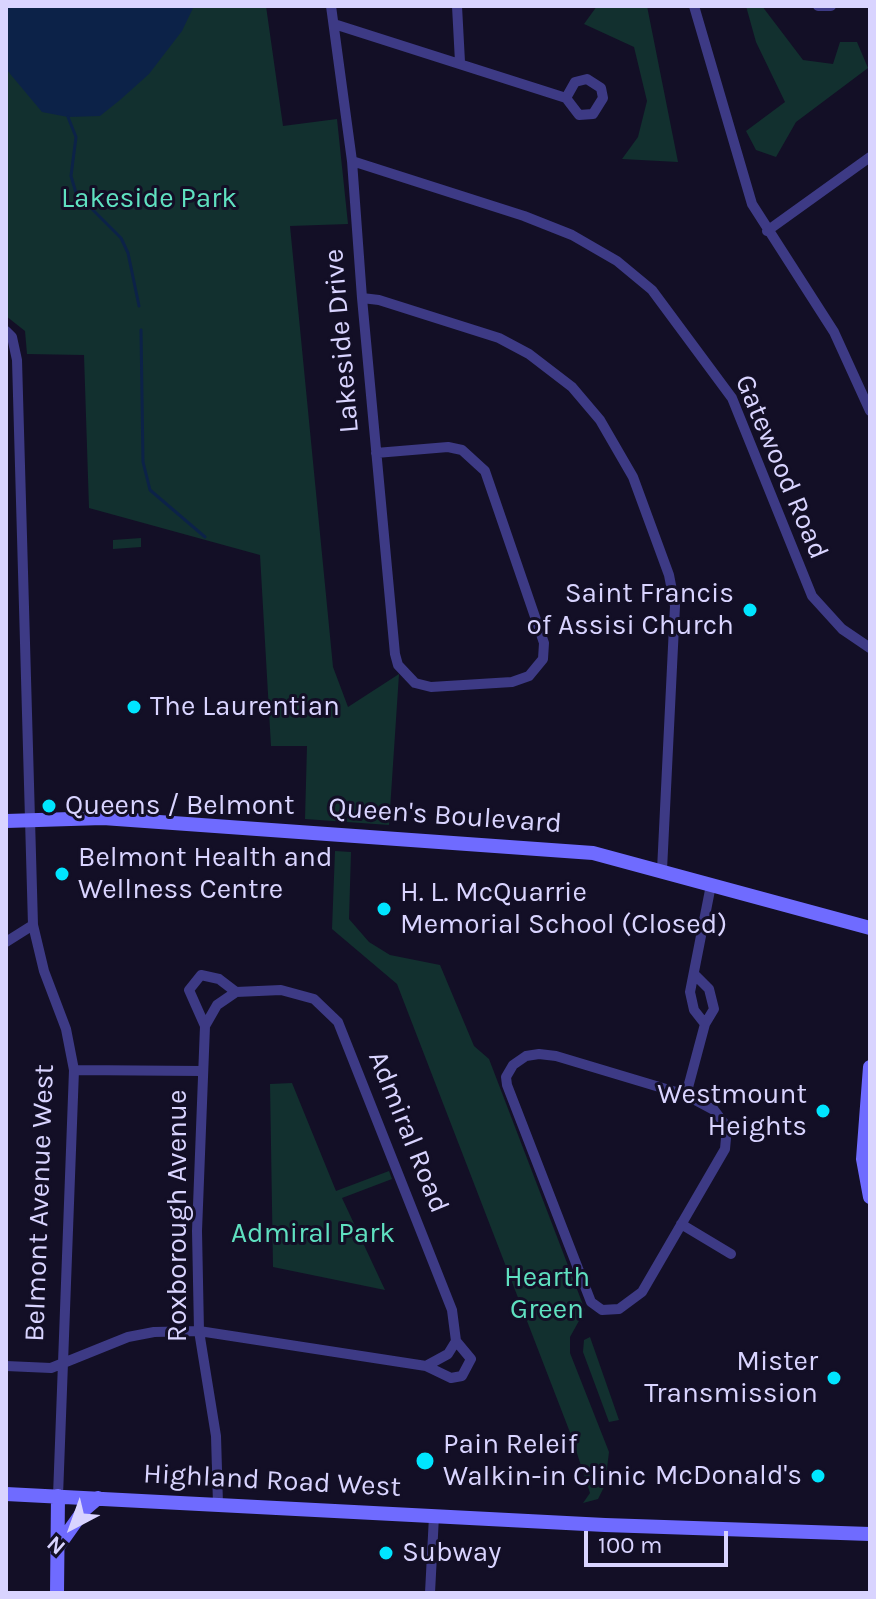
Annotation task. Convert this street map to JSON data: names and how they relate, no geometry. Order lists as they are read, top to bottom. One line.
{"streets":{"main road":["Queen's Boulevard","Belmont Avenue West","Highland Road West"],"street":["Lakeside Drive","Gatewood Road","Admiral Road","Roxborough Avenue"]},"crossings":[["Lakeside Drive","Gatewood Road"],["Queen's Boulevard","Belmont Avenue West"],["Admiral Road","Roxborough Avenue"],["Belmont Avenue West","Highland Road West"],["Roxborough Avenue","Highland Road West"]],"parks":["Lakeside Park","Admiral Park","Hearth Green"],"places":["Saint Francis of Assisi Church","The Laurentian","Queens / Belmont","Belmont Health and Wellness Centre","H. L. McQuarrie Memorial School (Closed)","Westmount Heights","Mister Transmission","Pain Releif Walkin-in Clinic","McDonald's","Subway"],"scale_bar":"100 m","north":"bottom left"}
